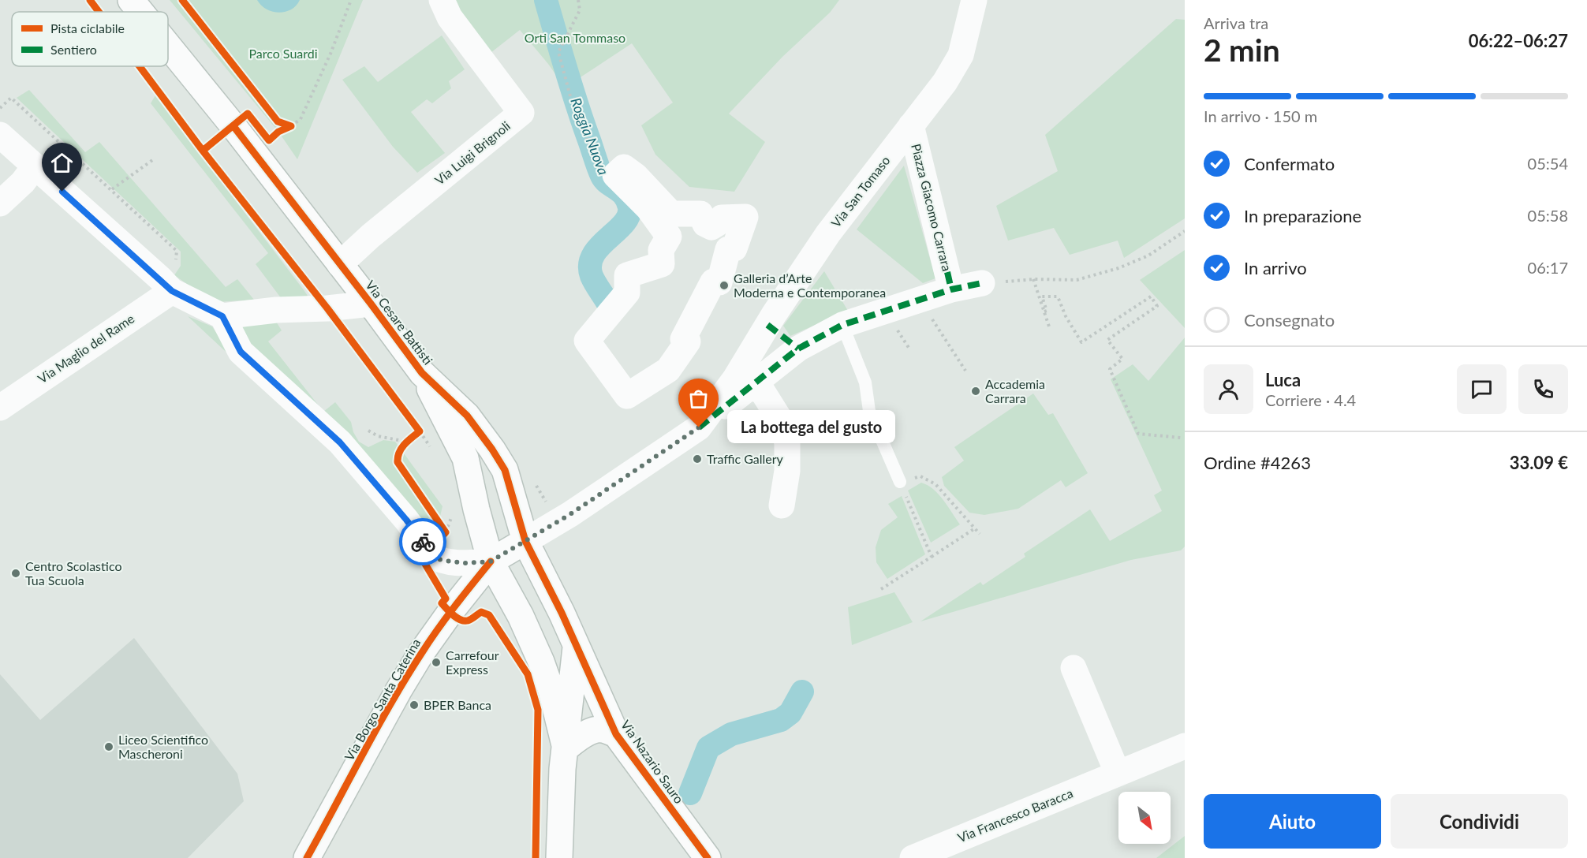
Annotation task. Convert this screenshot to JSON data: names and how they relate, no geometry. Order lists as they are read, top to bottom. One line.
{"streets":{"street":["Via Luigi Brignoli","Via San Tomaso","Piazza Giacomo Carrara","Via Cesare Battisti","Via Maglio del Rame","Via Borgo Santa Caterina","Via Nazario Sauro","Via Francesco Baracca"]},"crossings":[["Via Luigi Brignoli","Via Cesare Battisti"],["Via San Tomaso","Piazza Giacomo Carrara"],["Via San Tomaso","Via Cesare Battisti"],["Via Cesare Battisti","Via Borgo Santa Caterina"],["Via Cesare Battisti","Via Nazario Sauro"]],"water":["Roggia Nuova"],"parks":["Orti San Tommaso","Parco Suardi"],"places":["Galleria d’Arte Moderna e Contemporanea","Accademia Carrara","La bottega del gusto","Traffic Gallery","Centro Scolastico Tua Scuola","Carrefour Express","BPER Banca","Liceo Scientifico Mascheroni"],"legend":["Pista ciclabile","Sentiero"],"north":"bottom right","page":{"heading":["2 min","Arriva tra","06:22–06:27"],"panel":["Luca","Corriere · 4.4","Ordine #4263","33.09 €"],"bar":"In arrivo · 150 m","list":[["Confermato","05:54"],["In preparazione","05:58"],["In arrivo","06:17"],"Consegnato"],"bubble":"La bottega del gusto","buttons":["Aiuto","Condividi"]}}
